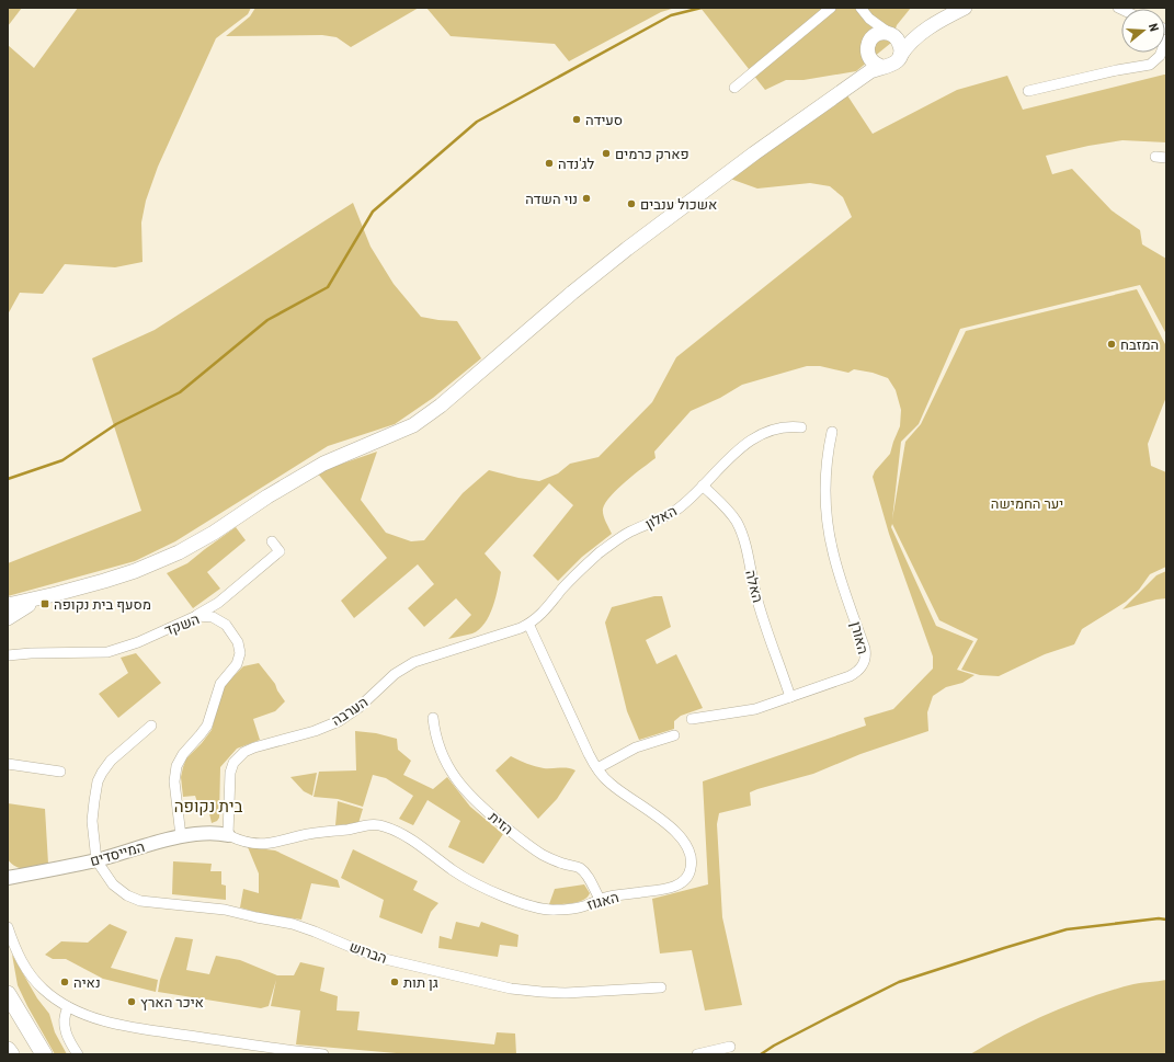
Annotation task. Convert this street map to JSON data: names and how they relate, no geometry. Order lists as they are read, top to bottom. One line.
{"streets":{"street":["האלון","האלה","השקד","האורן","הערבה","הזית","המייסדים","האגוז","הברוש"]},"crossings":[["האלון","האלה"],["האלון","הערבה"],["האלון","האגוז"],["האלה","האורן"],["השקד","המייסדים"],["הערבה","המייסדים"],["הערבה","האגוז"],["הזית","האגוז"],["המייסדים","האגוז"],["המייסדים","הברוש"]],"districts":["בית נקופה"],"parks":["יער החמישה"],"places":{"other":["סעידה","פארק כרמים","לג'נדה","נוי השדה","אשכול ענבים","המזבח","נאיה","גן תות","איכר הארץ"],"transit":["מסעף בית נקופה"]},"north":"right"}
